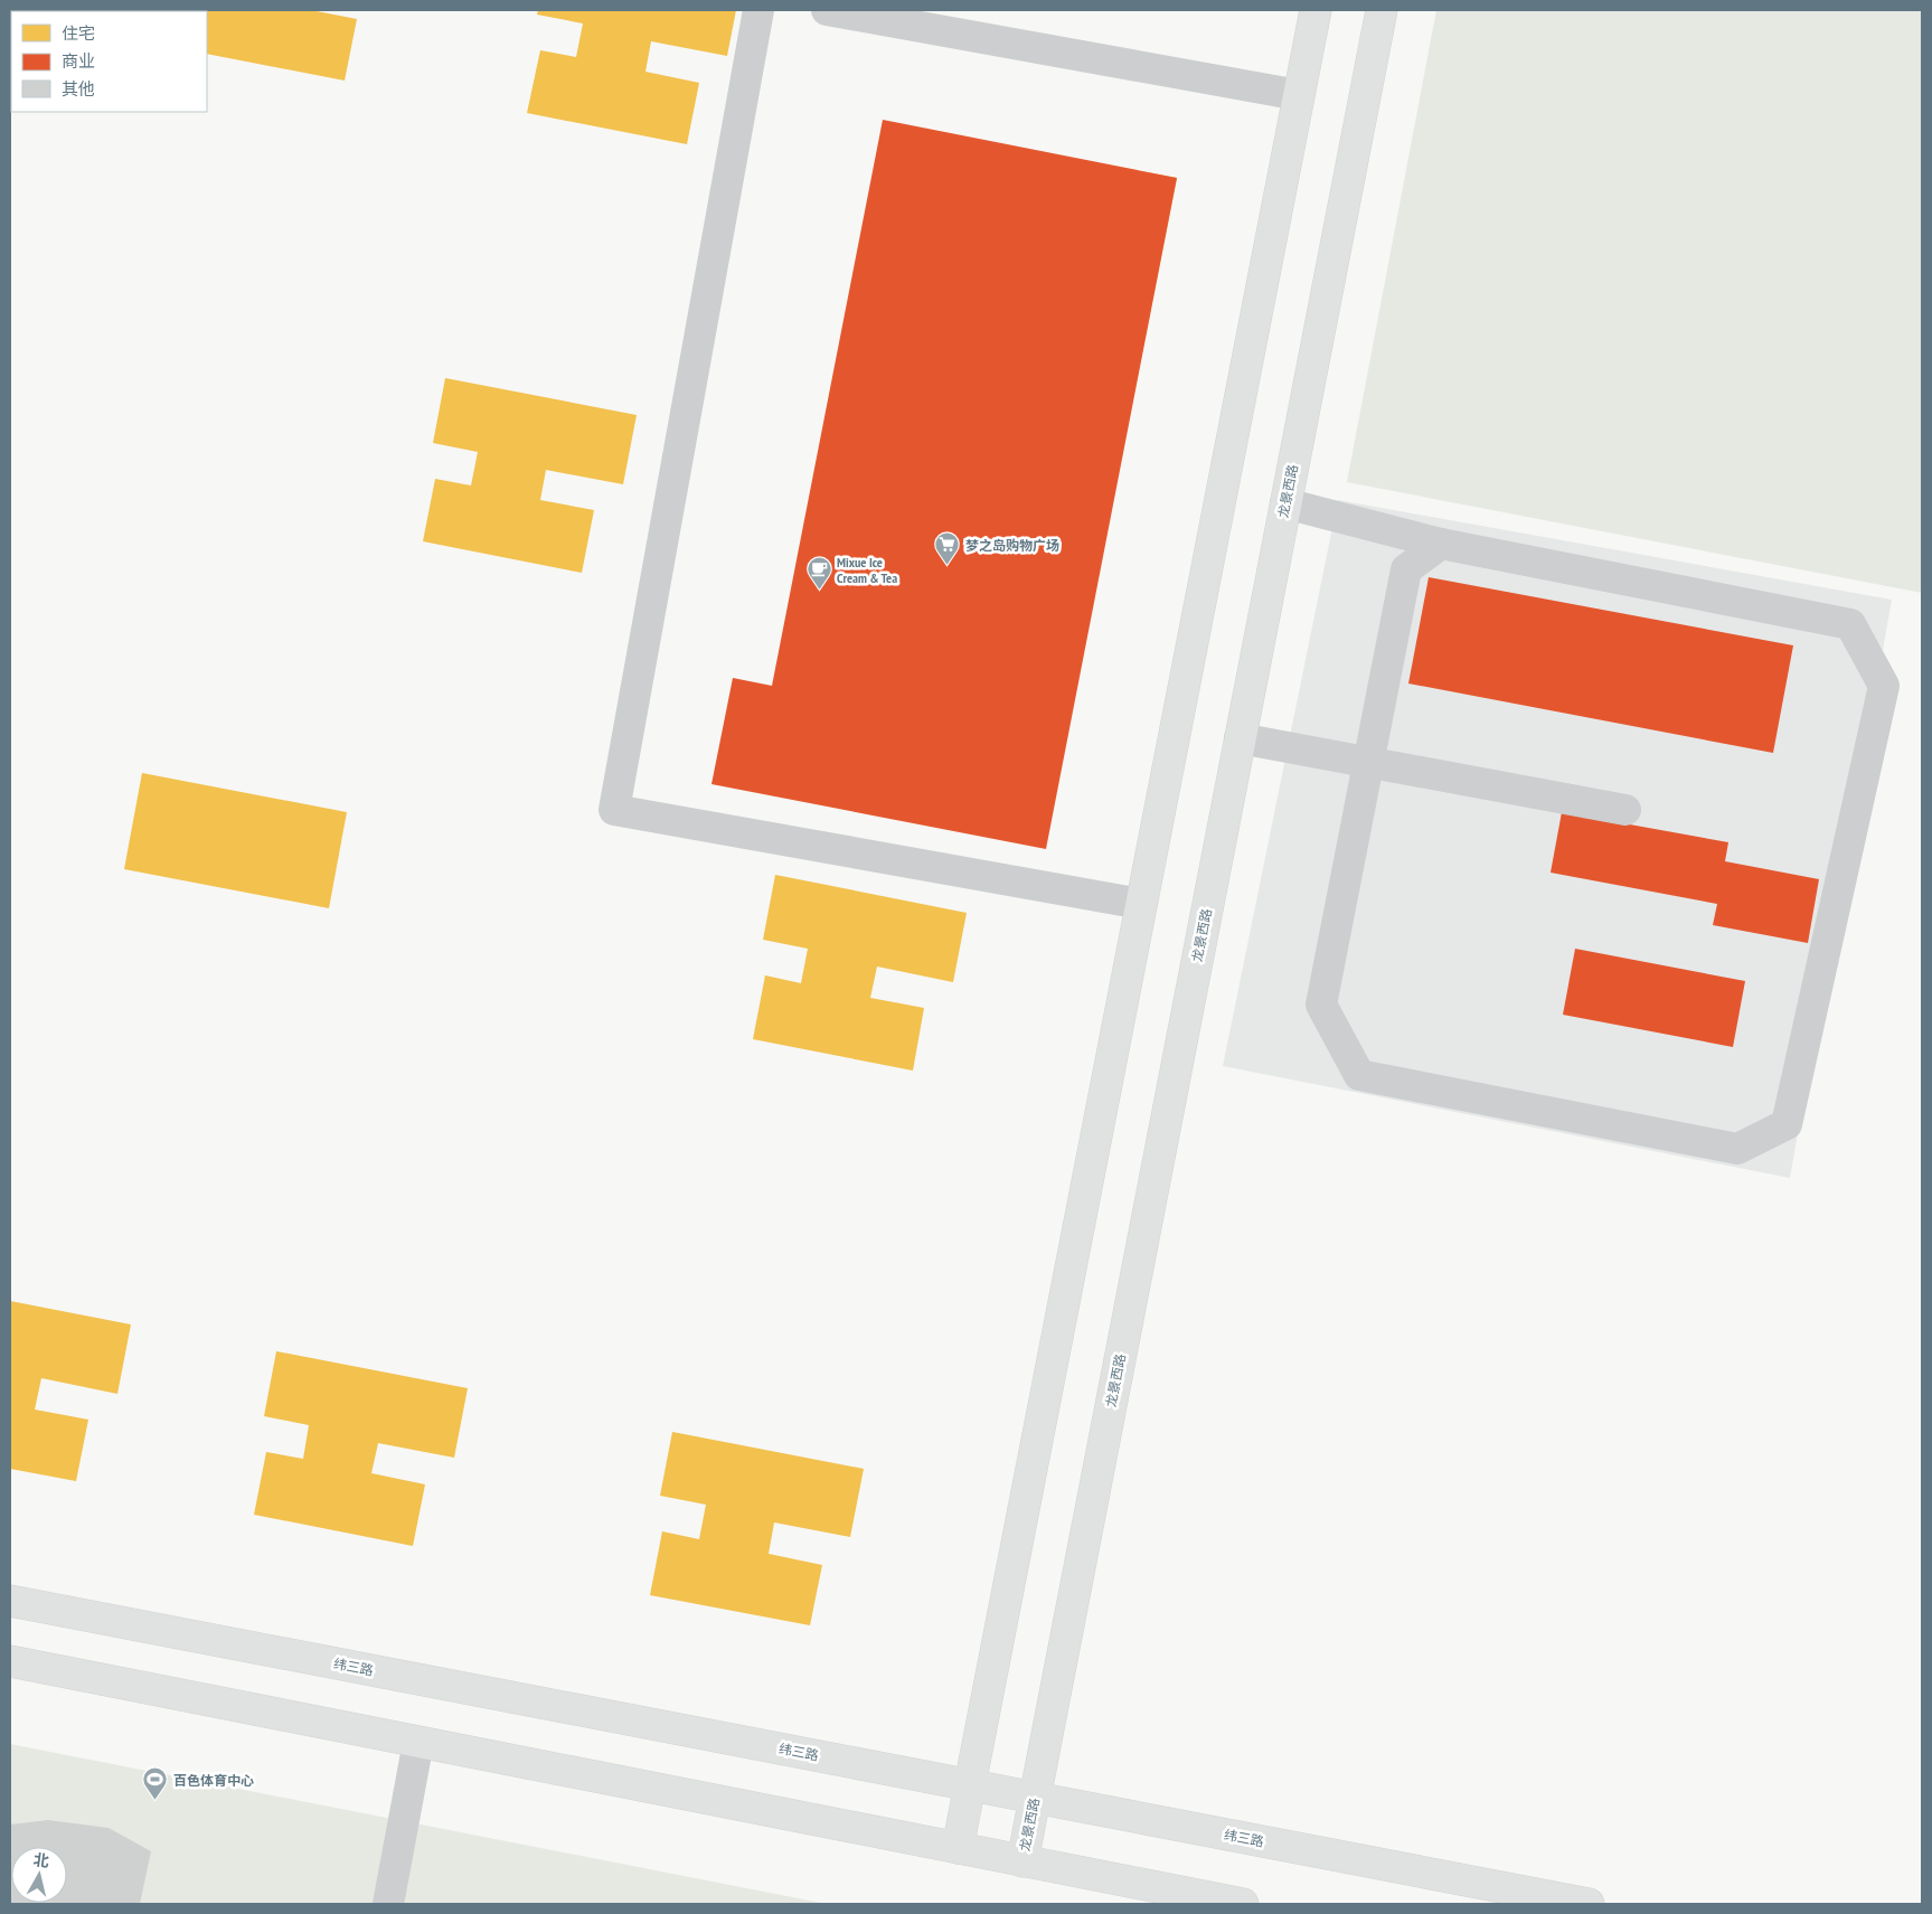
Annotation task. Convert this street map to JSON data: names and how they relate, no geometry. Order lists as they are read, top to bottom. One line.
{"streets":{"main road":["龙景西路","纬三路"]},"crossings":[["龙景西路","纬三路"]],"places":{"supermarket":["梦之岛购物广场"],"cafe":["Mixue Ice Cream & Tea"],"sports":["百色体育中心"]},"legend":["住宅","商业","其他"],"north":"top"}
